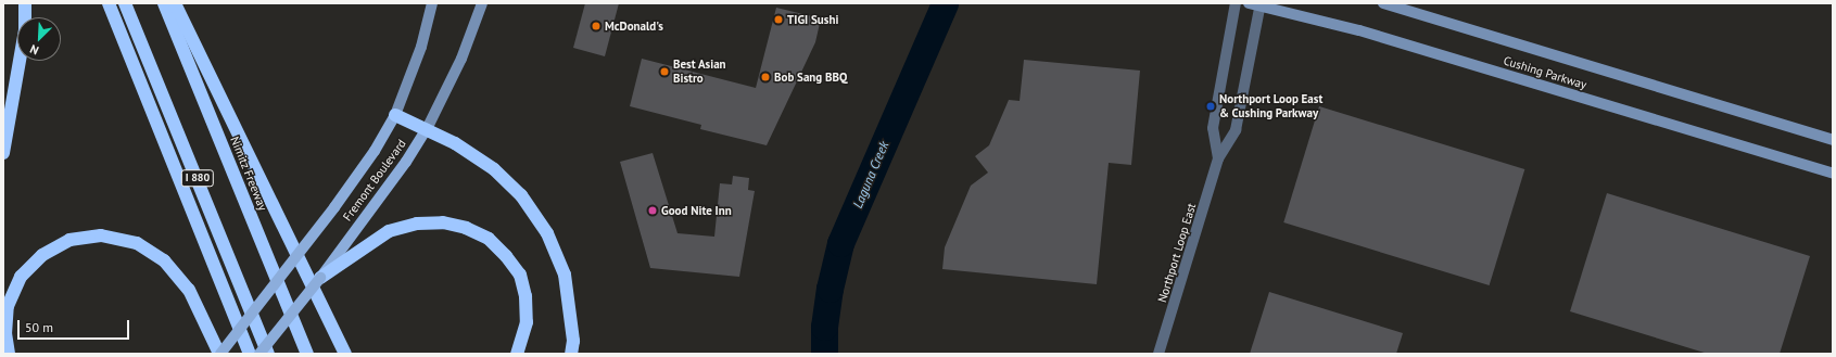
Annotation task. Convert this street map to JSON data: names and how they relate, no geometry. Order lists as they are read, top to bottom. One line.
{"streets":{"highway":["Nimitz Freeway","I 880"],"main road":["Cushing Parkway","Fremont Boulevard"],"street":["Northport Loop East"]},"crossings":[["Cushing Parkway","Northport Loop East"]],"water":["Laguna Creek"],"places":["TIGI Sushi","McDonald's","Best Asian Bistro","Bob Sang BBQ","Northport Loop East & Cushing Parkway","Good Nite Inn"],"scale_bar":"50 m","north":"bottom left"}
